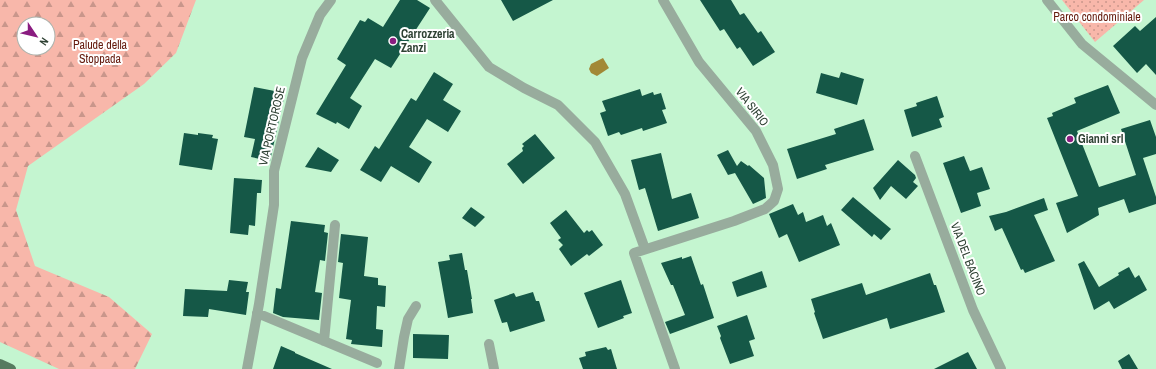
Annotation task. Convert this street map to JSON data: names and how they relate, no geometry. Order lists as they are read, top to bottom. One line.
{"streets":{"street":["VIA SIRIO","VIA PORTOROSE","VIA DEL BACINO"]},"parks":["Parco condominiale","Palude della Stoppada"],"places":["Carrozzeria Zanzi","Gianni srl"],"north":"bottom right"}
